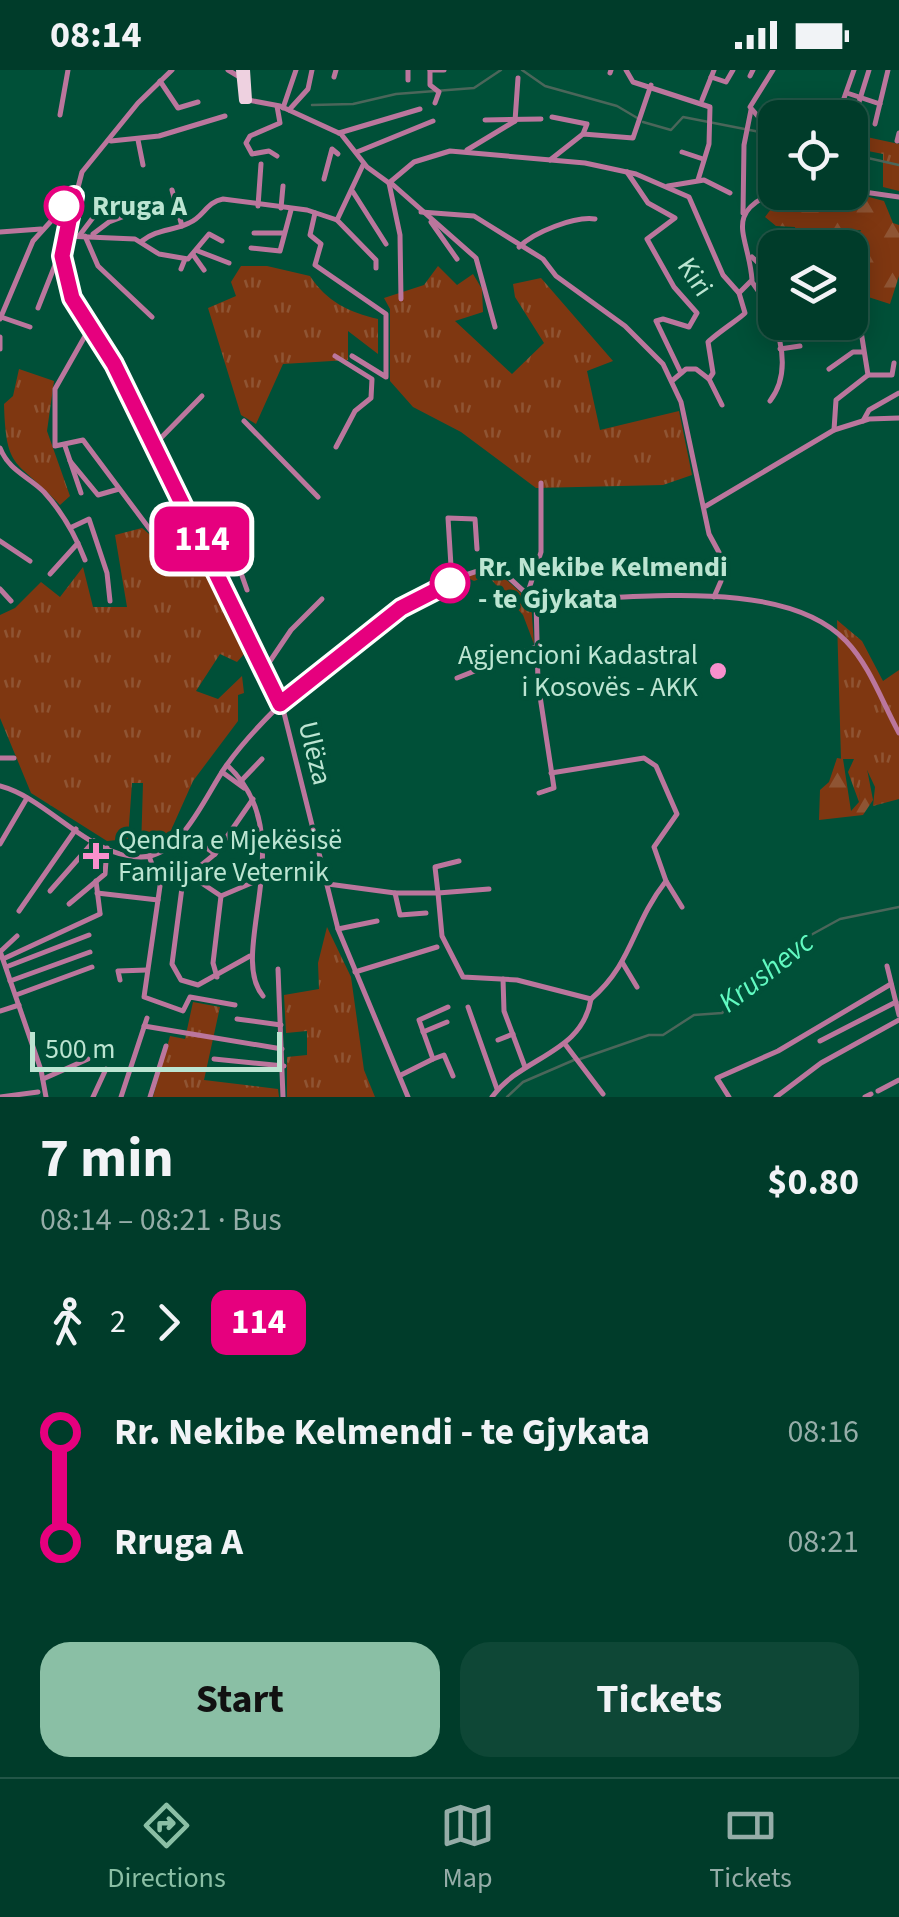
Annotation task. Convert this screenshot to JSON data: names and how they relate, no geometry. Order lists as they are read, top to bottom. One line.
{"streets":{"street":["Kiri","Ulëza"]},"water":["Krushevc"],"places":{"other":["Rruga A","Rr. Nekibe Kelmendi - te Gjykata","Agjencioni Kadastral i Kosovës - AKK"],"health":["Qendra e Mjekësisë Familjare Veternik"]},"lines":["bus line 114"],"scale_bar":"500 m","page":{"status":"08:14","on_map":"114","scale":"500 m","heading":["7 min","08:14 – 08:21 · Bus","$0.80"],"legs":["2","114"],"list":[{"name":"Rr. Nekibe Kelmendi - te Gjykata","value":"08:16"},{"name":"Rruga A","value":"08:21"}],"buttons":["Start","Tickets"],"tabs":["Directions","Map","Tickets"]}}
